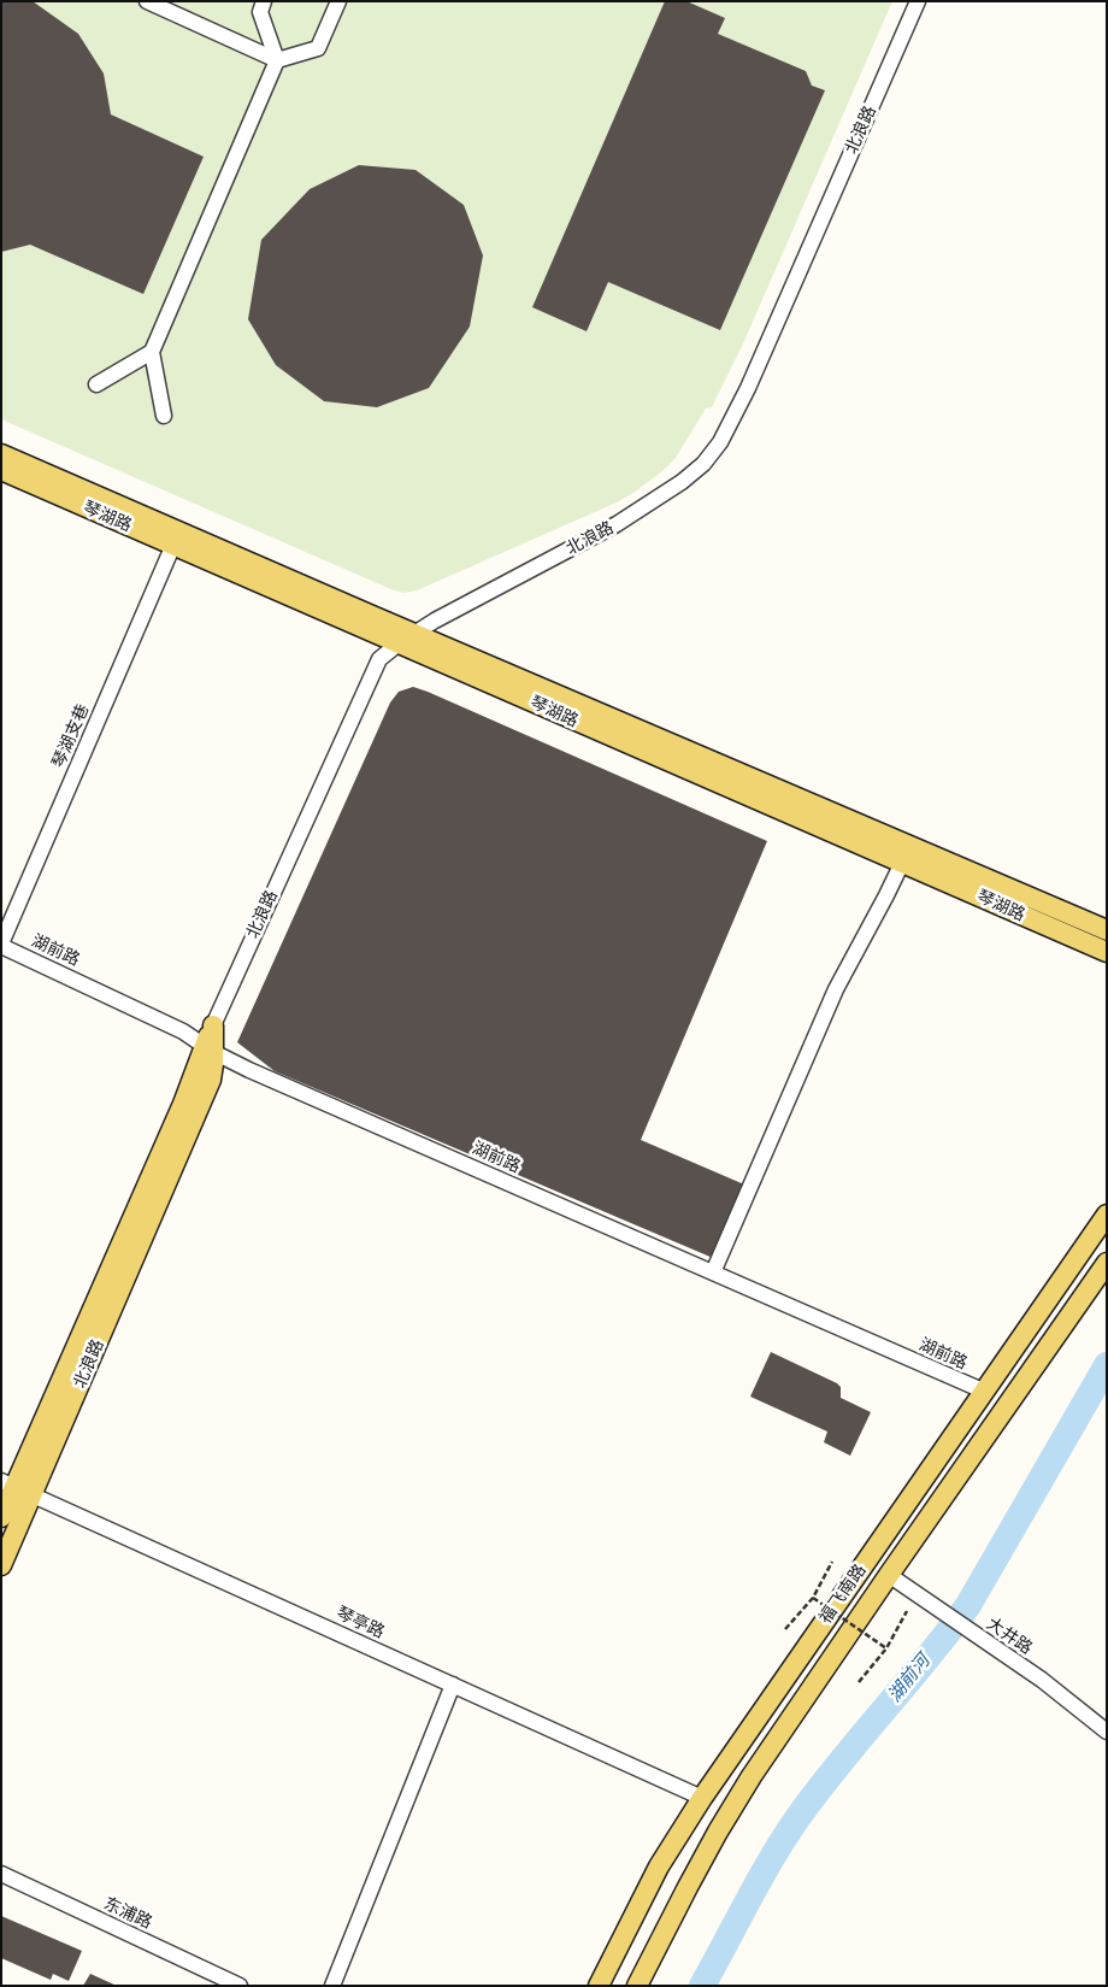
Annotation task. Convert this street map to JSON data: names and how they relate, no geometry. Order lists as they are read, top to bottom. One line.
{"streets":{"main road":["北浪路","琴湖路","福飞南路"],"street":["琴湖支巷","湖前路","琴亭路","大井路","东浦路"]},"crossings":[["北浪路","琴湖路"],["北浪路","湖前路"],["北浪路","琴亭路"],["琴湖路","琴湖支巷"],["琴湖支巷","湖前路"],["湖前路","福飞南路"],["福飞南路","琴亭路"],["福飞南路","大井路"]],"water":["湖前河"]}
